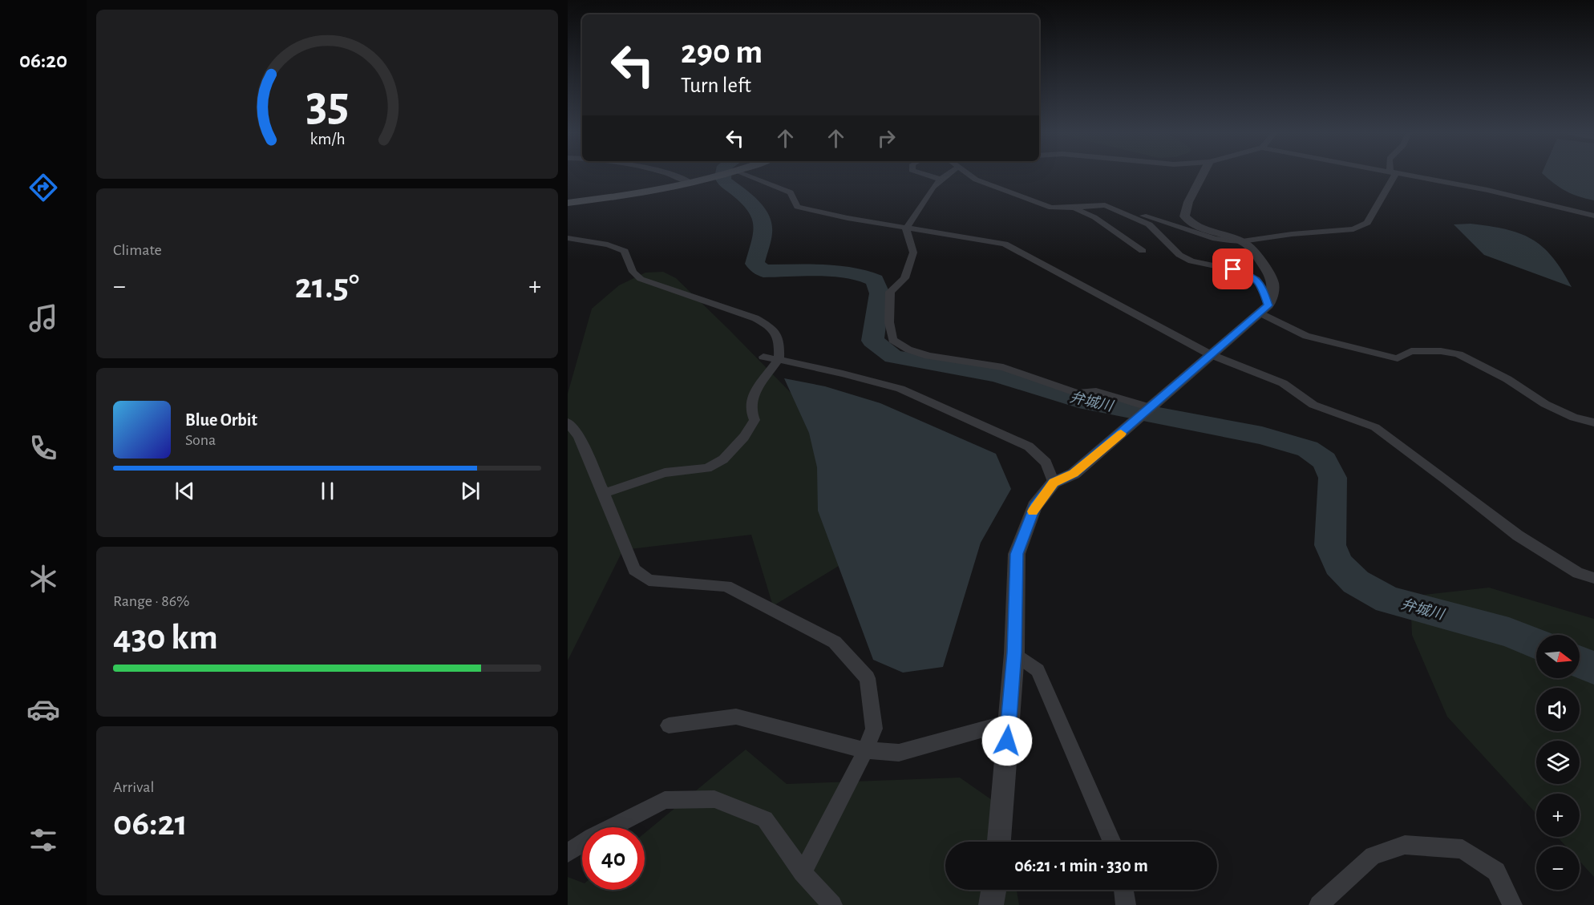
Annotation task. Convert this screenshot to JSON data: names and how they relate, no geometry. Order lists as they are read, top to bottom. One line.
{"water":["弁城川"],"north":"right","page":{"tabs":"06:20","turn":["290 m","Turn left"],"tile":["Climate",["Range · 86%","430 km"],["Arrival","06:21"]],"heat":["−","21.5°","+"],"song":["Blue Orbit","Sona"],"map_buttons":["+","−"],"limit":"40","trip":"06:21 · 1 min · 330 m","gauge":["35","km/h"]}}
